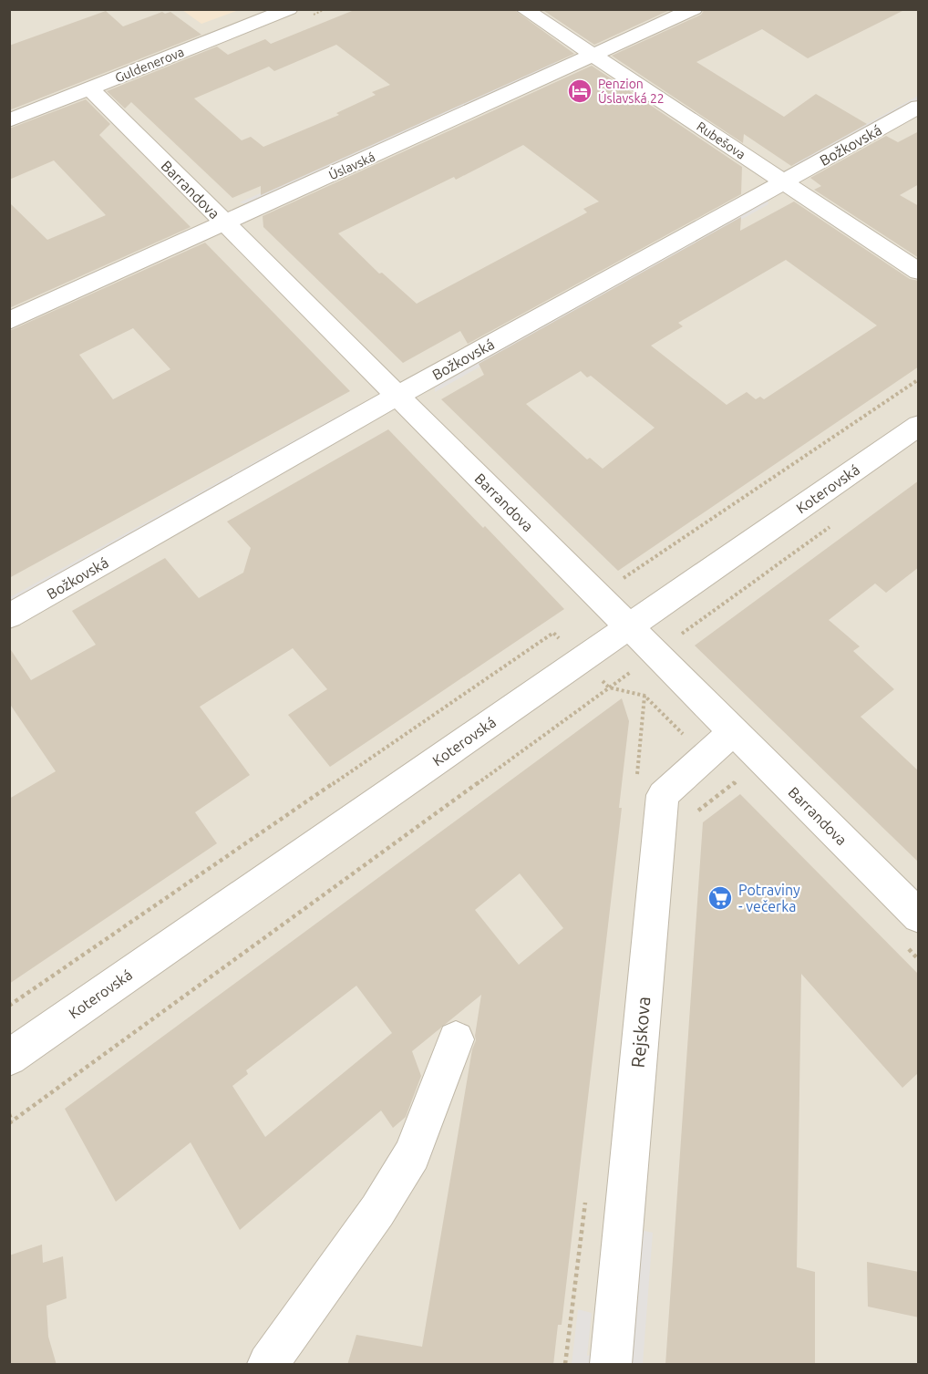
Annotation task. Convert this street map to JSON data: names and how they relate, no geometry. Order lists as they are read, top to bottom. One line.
{"streets":{"street":["Guldenerova","Rubešova","Božkovská","Úslavská","Barrandova","Koterovská","Rejskova"]},"crossings":[["Guldenerova","Barrandova"],["Rubešova","Božkovská"],["Rubešova","Úslavská"],["Božkovská","Barrandova"],["Úslavská","Barrandova"],["Barrandova","Koterovská"],["Barrandova","Rejskova"]],"places":{"hotel":["Penzion Úslavská 22"],"supermarket":["Potraviny - večerka"]}}
